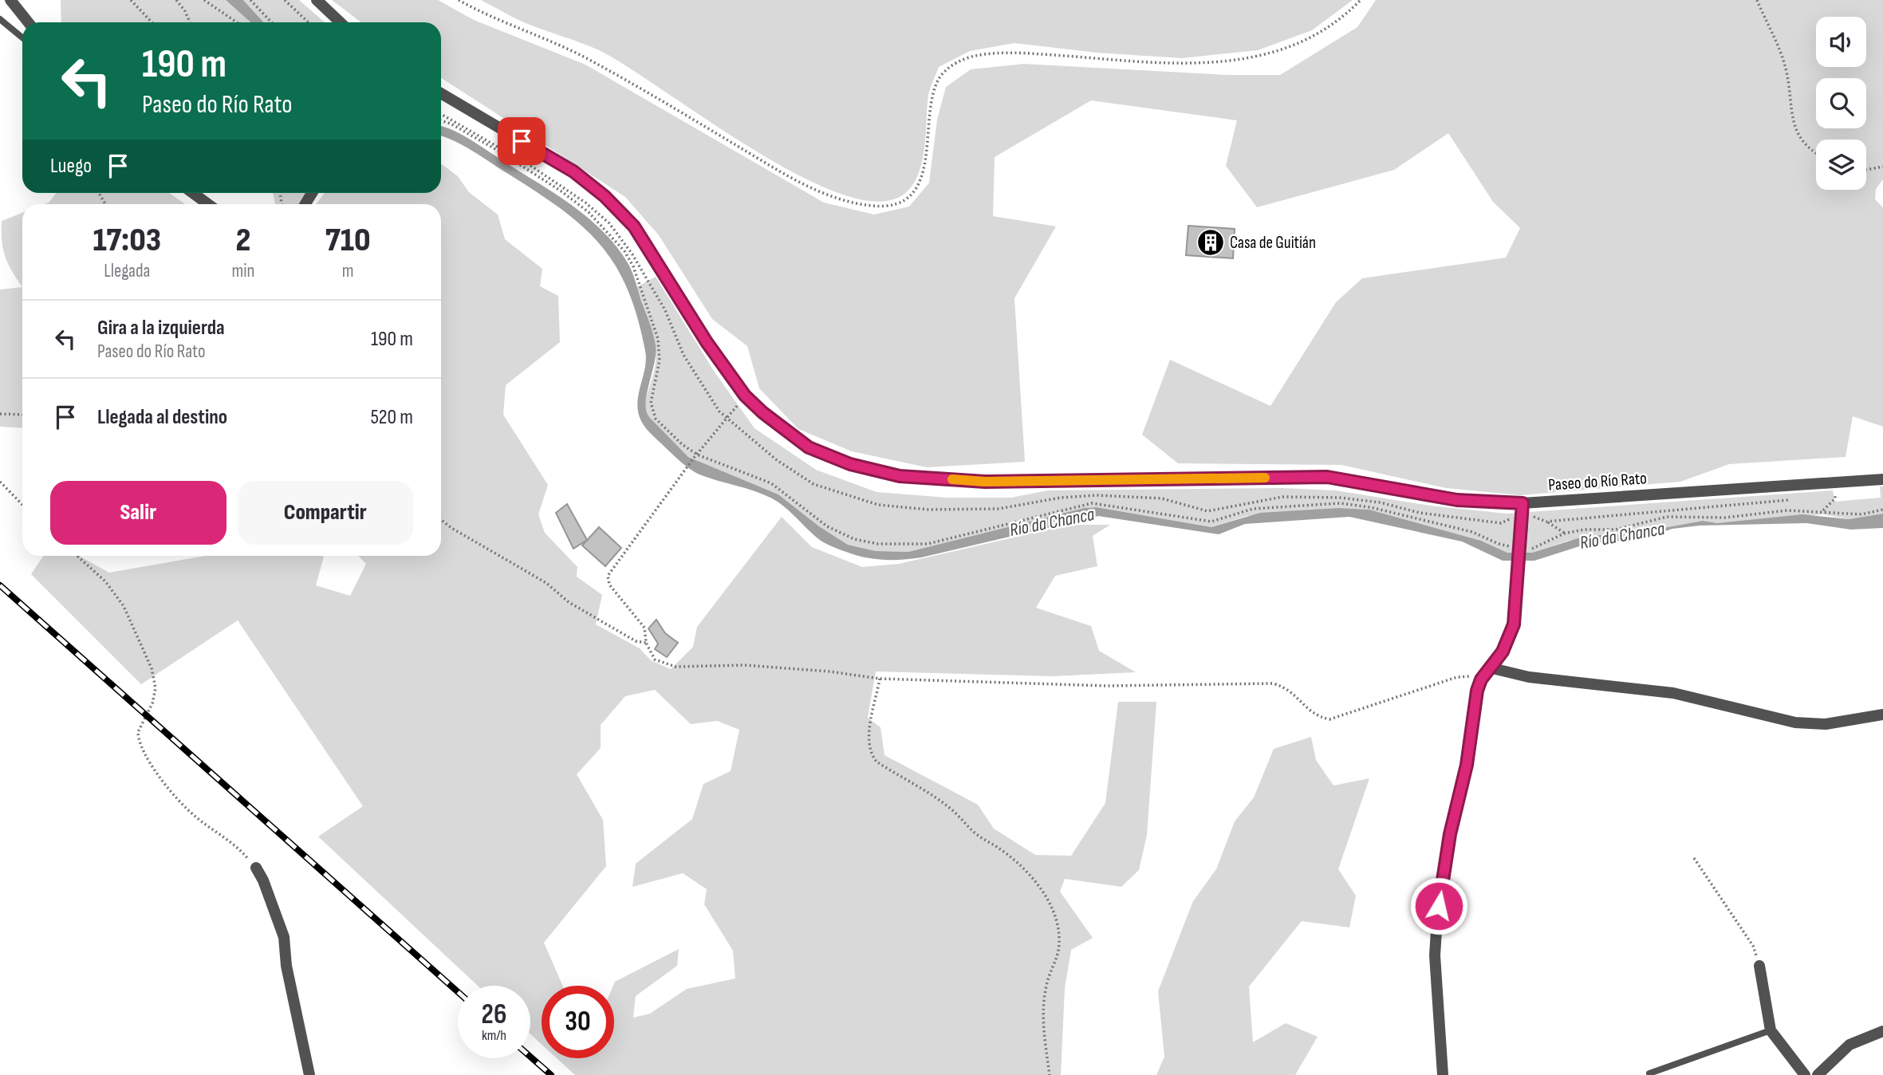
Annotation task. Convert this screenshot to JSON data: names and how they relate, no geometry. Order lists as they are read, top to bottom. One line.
{"streets":{"street":["Paseo do Río Rato"]},"water":["Río da Chanca"],"places":{"building":["Casa de Guitián"]},"page":{"turn":["190 m","Paseo do Río Rato"],"then":"Luego","eta":["17:03","Llegada","2","min","710","m"],"list":[{"name":"Gira a la izquierda","note":"Paseo do Río Rato","value":"190 m"},{"name":"Llegada al destino","value":"520 m"}],"buttons":["Salir","Compartir"],"speed":"26 km/h","limit":"30"}}
